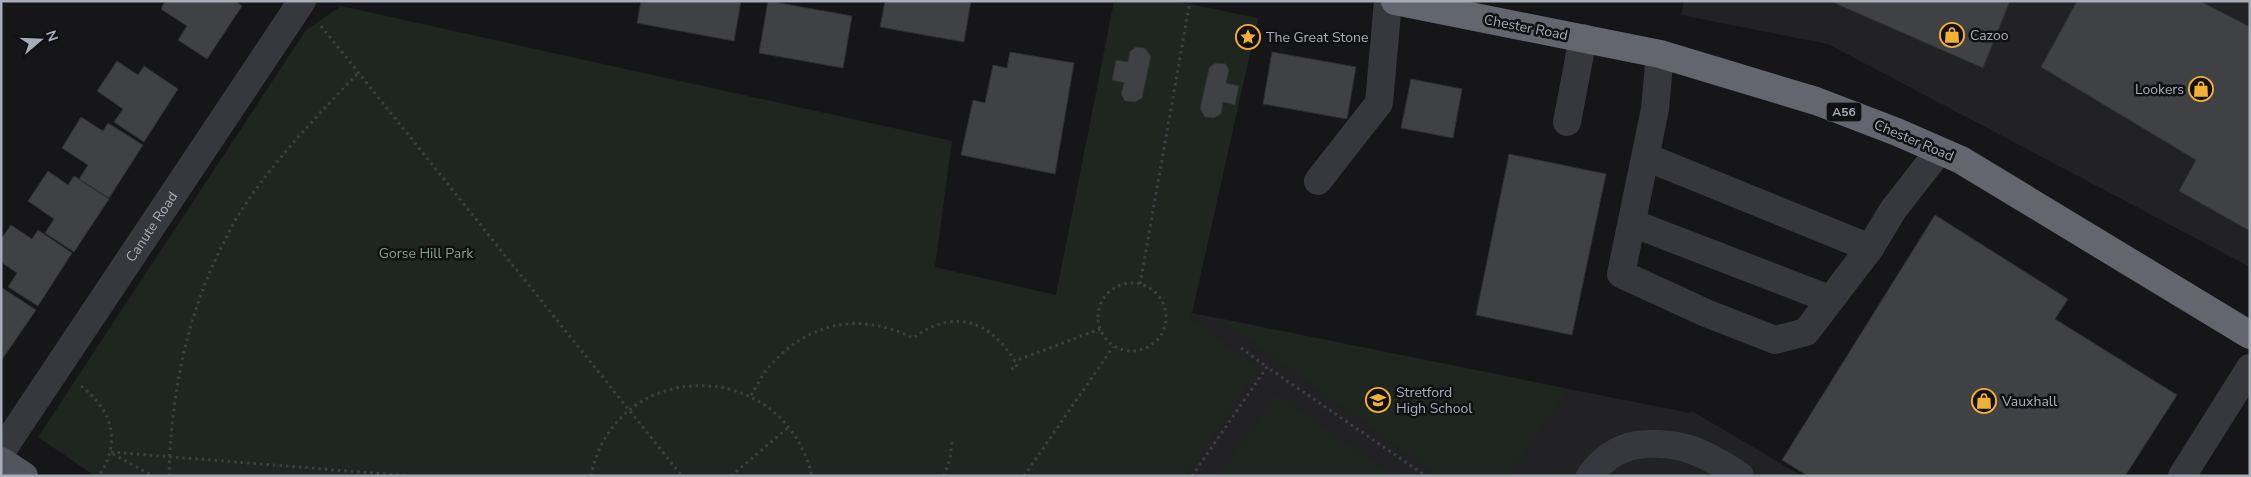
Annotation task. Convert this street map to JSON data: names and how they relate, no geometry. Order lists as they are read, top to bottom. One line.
{"streets":{"highway":["Chester Road","A56"],"street":["Canute Road"]},"parks":["Gorse Hill Park"],"places":{"shop":["Cazoo","Lookers","Vauxhall"],"place":["The Great Stone"],"school or university":["Stretford High School"]},"north":"right"}
